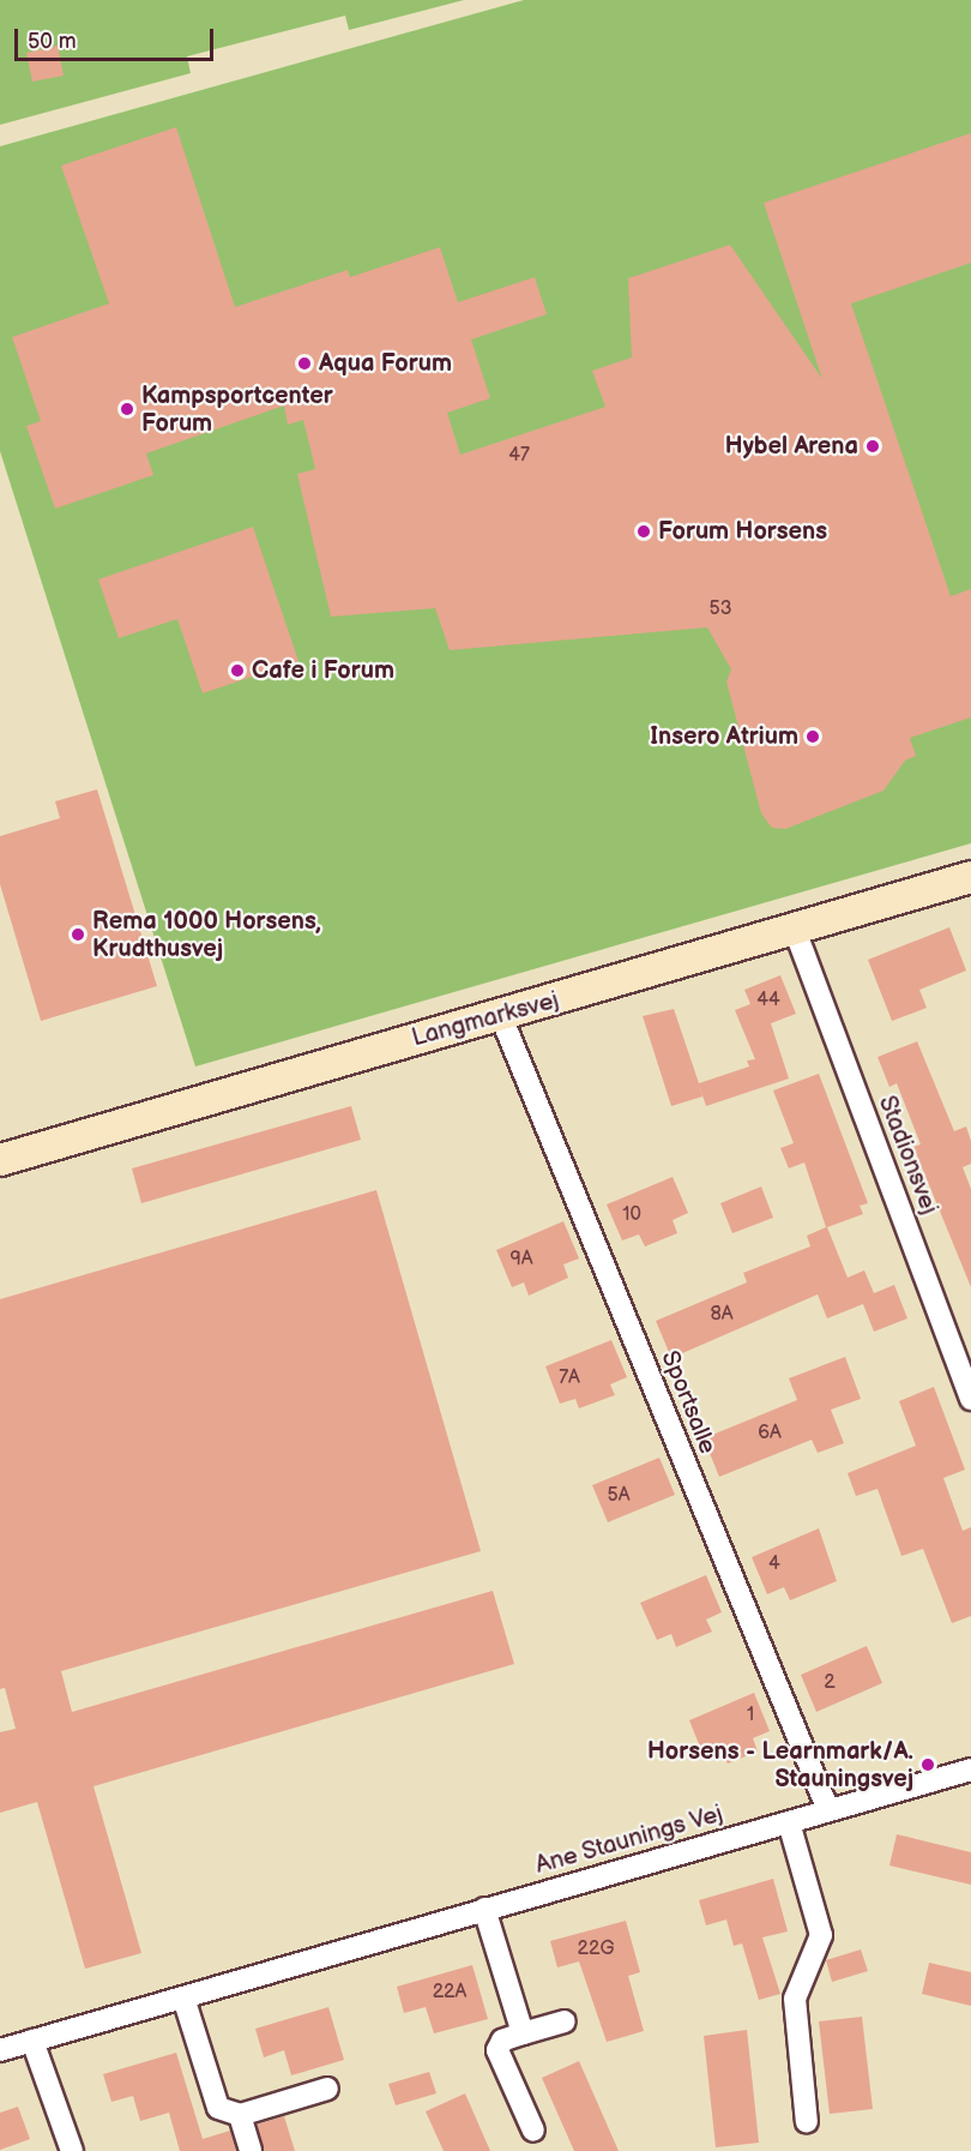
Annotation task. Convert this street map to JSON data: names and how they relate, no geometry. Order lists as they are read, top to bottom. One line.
{"streets":{"main road":["Langmarksvej"],"street":["Stadionsvej","Sportsalle","Ane Staunings Vej"]},"crossings":[["Langmarksvej","Stadionsvej"],["Langmarksvej","Sportsalle"],["Sportsalle","Ane Staunings Vej"]],"places":["Aqua Forum","Kampsportcenter Forum","Hybel Arena","Forum Horsens","Cafe i Forum","Insero Atrium","Rema 1000 Horsens, Krudthusvej","Horsens - Learnmark/A. Stauningsvej"],"house_numbers":["47","53","44","10","9A","8A","7A","6A","5A","4","2","1","22G","22A"],"scale_bar":"50 m"}
